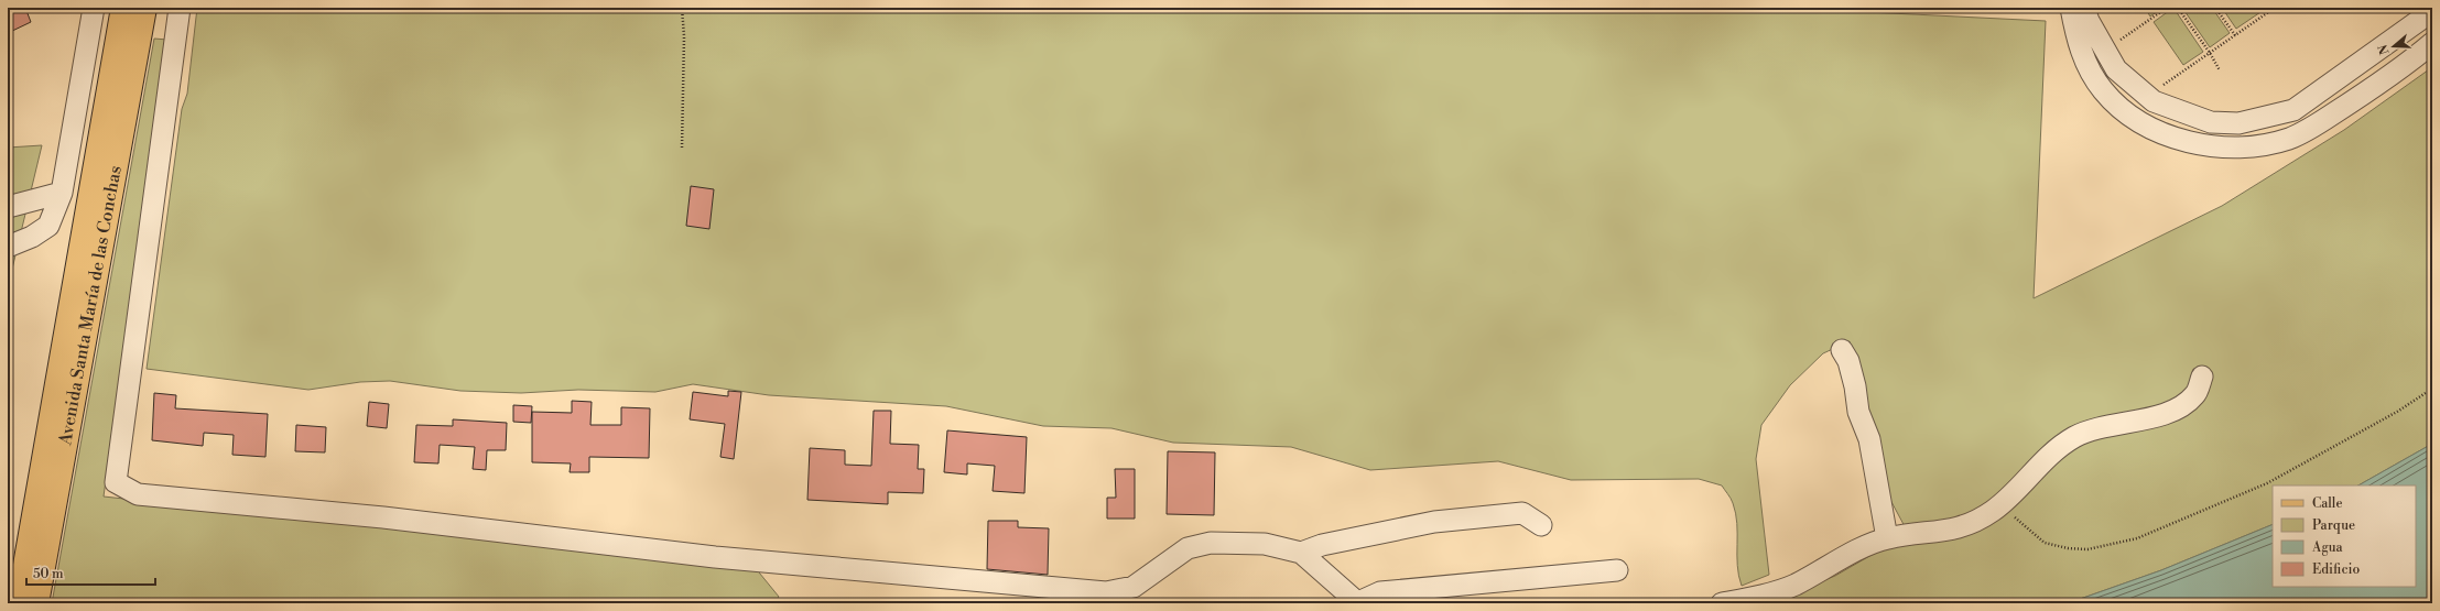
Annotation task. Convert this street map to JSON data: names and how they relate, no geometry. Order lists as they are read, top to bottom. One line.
{"streets":{"main road":["Avenida Santa María de las Conchas"]},"legend":["Calle","Parque","Agua","Edificio"],"scale_bar":"50 m","north":"left"}
